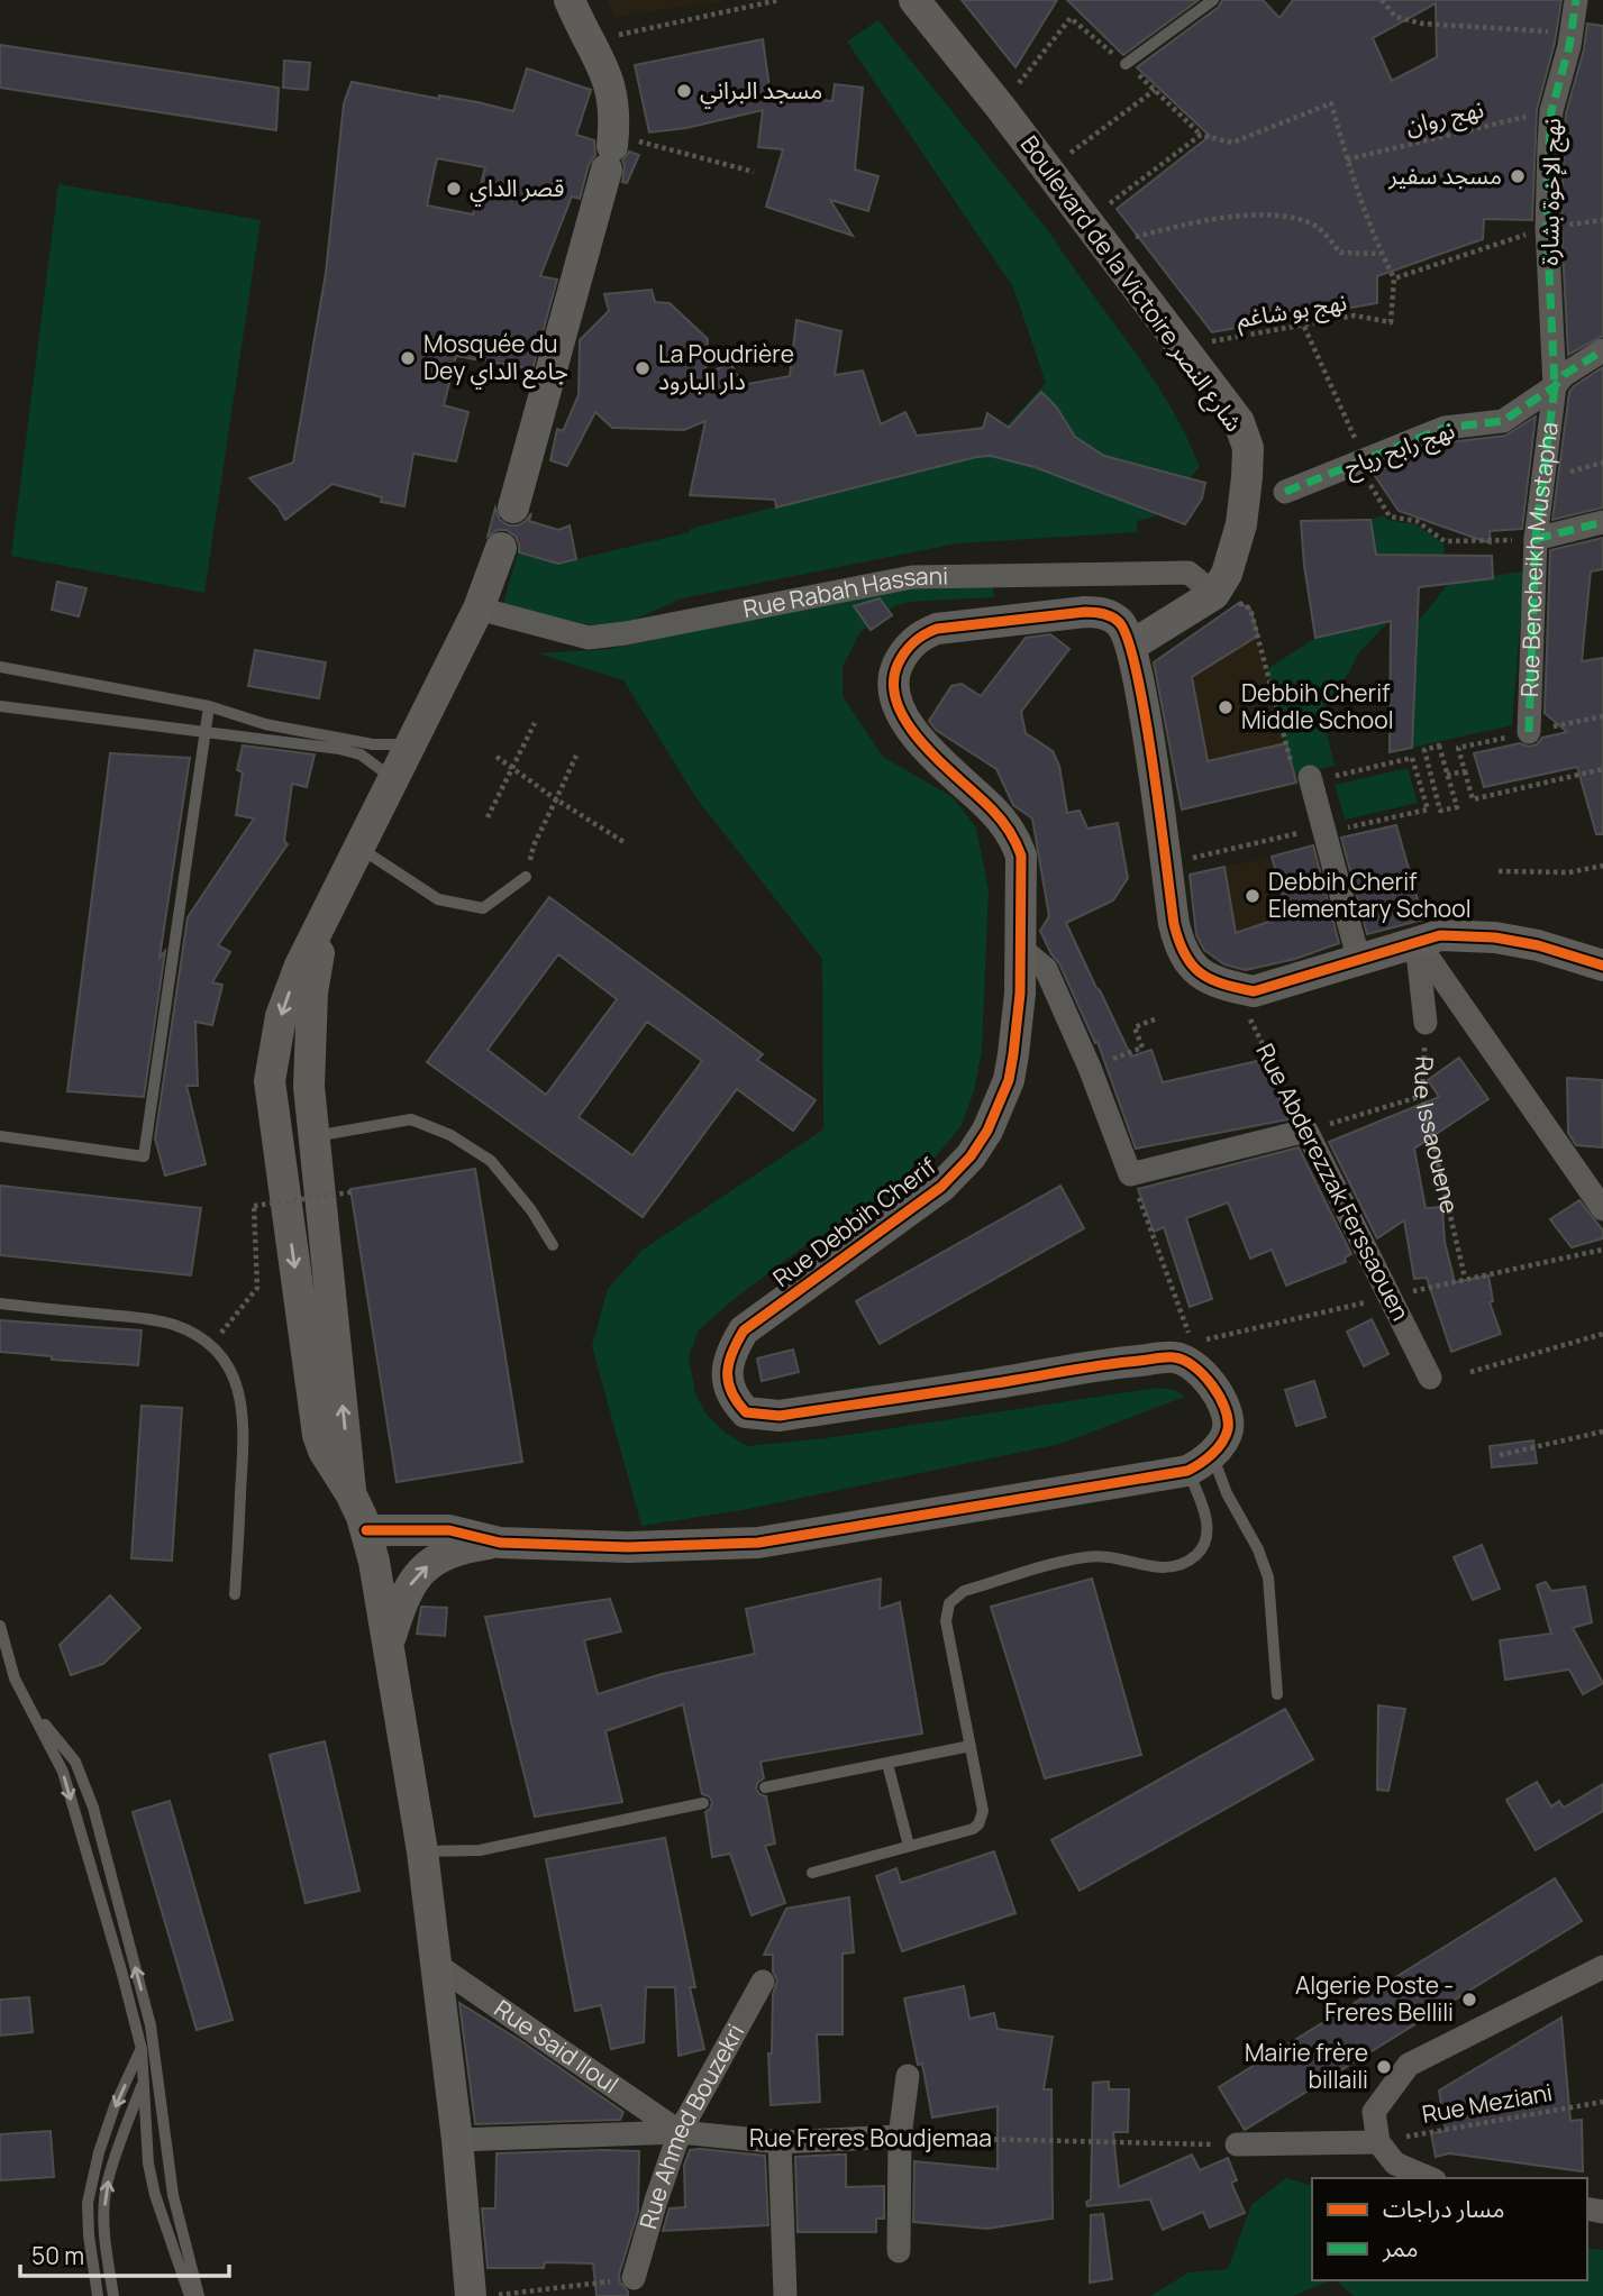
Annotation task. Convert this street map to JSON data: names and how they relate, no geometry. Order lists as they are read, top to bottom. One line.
{"streets":{"street":["نهج الإخوة بشارة","Boulevard de la Victoire شارع النصر","نهج رابح رياح","Rue Bencheikh Mustapha","Rue Rabah Hassani","Rue Issaouene","Rue Abderezzak Ferssaouen","Rue Debbih Cherif","Rue Said Iloul","Rue Ahmed Bouzekri","Rue Freres Boudjemaa"],"path":["نهج روان","نهج بو شاغم","Rue Meziani"]},"crossings":[["نهج روان","نهج الإخوة بشارة"],["نهج الإخوة بشارة","نهج رابح رياح"],["نهج الإخوة بشارة","Rue Bencheikh Mustapha"],["Boulevard de la Victoire شارع النصر","نهج بو شاغم"],["Boulevard de la Victoire شارع النصر","Rue Rabah Hassani"],["نهج رابح رياح","Rue Bencheikh Mustapha"],["Rue Issaouene","Rue Debbih Cherif"],["Rue Abderezzak Ferssaouen","Rue Debbih Cherif"],["Rue Said Iloul","Rue Ahmed Bouzekri"],["Rue Said Iloul","Rue Freres Boudjemaa"],["Rue Ahmed Bouzekri","Rue Freres Boudjemaa"]],"places":["مسجد البراني","مسجد سفير","قصر الداي","Mosquée du Dey جامع الداي","La Poudrière دار البارود","Debbih Cherif Middle School","Debbih Cherif Elementary School","Algerie Poste - Freres Bellili","Mairie frère billaili"],"legend":["مسار دراجات","ممر"],"scale_bar":"50 m"}
